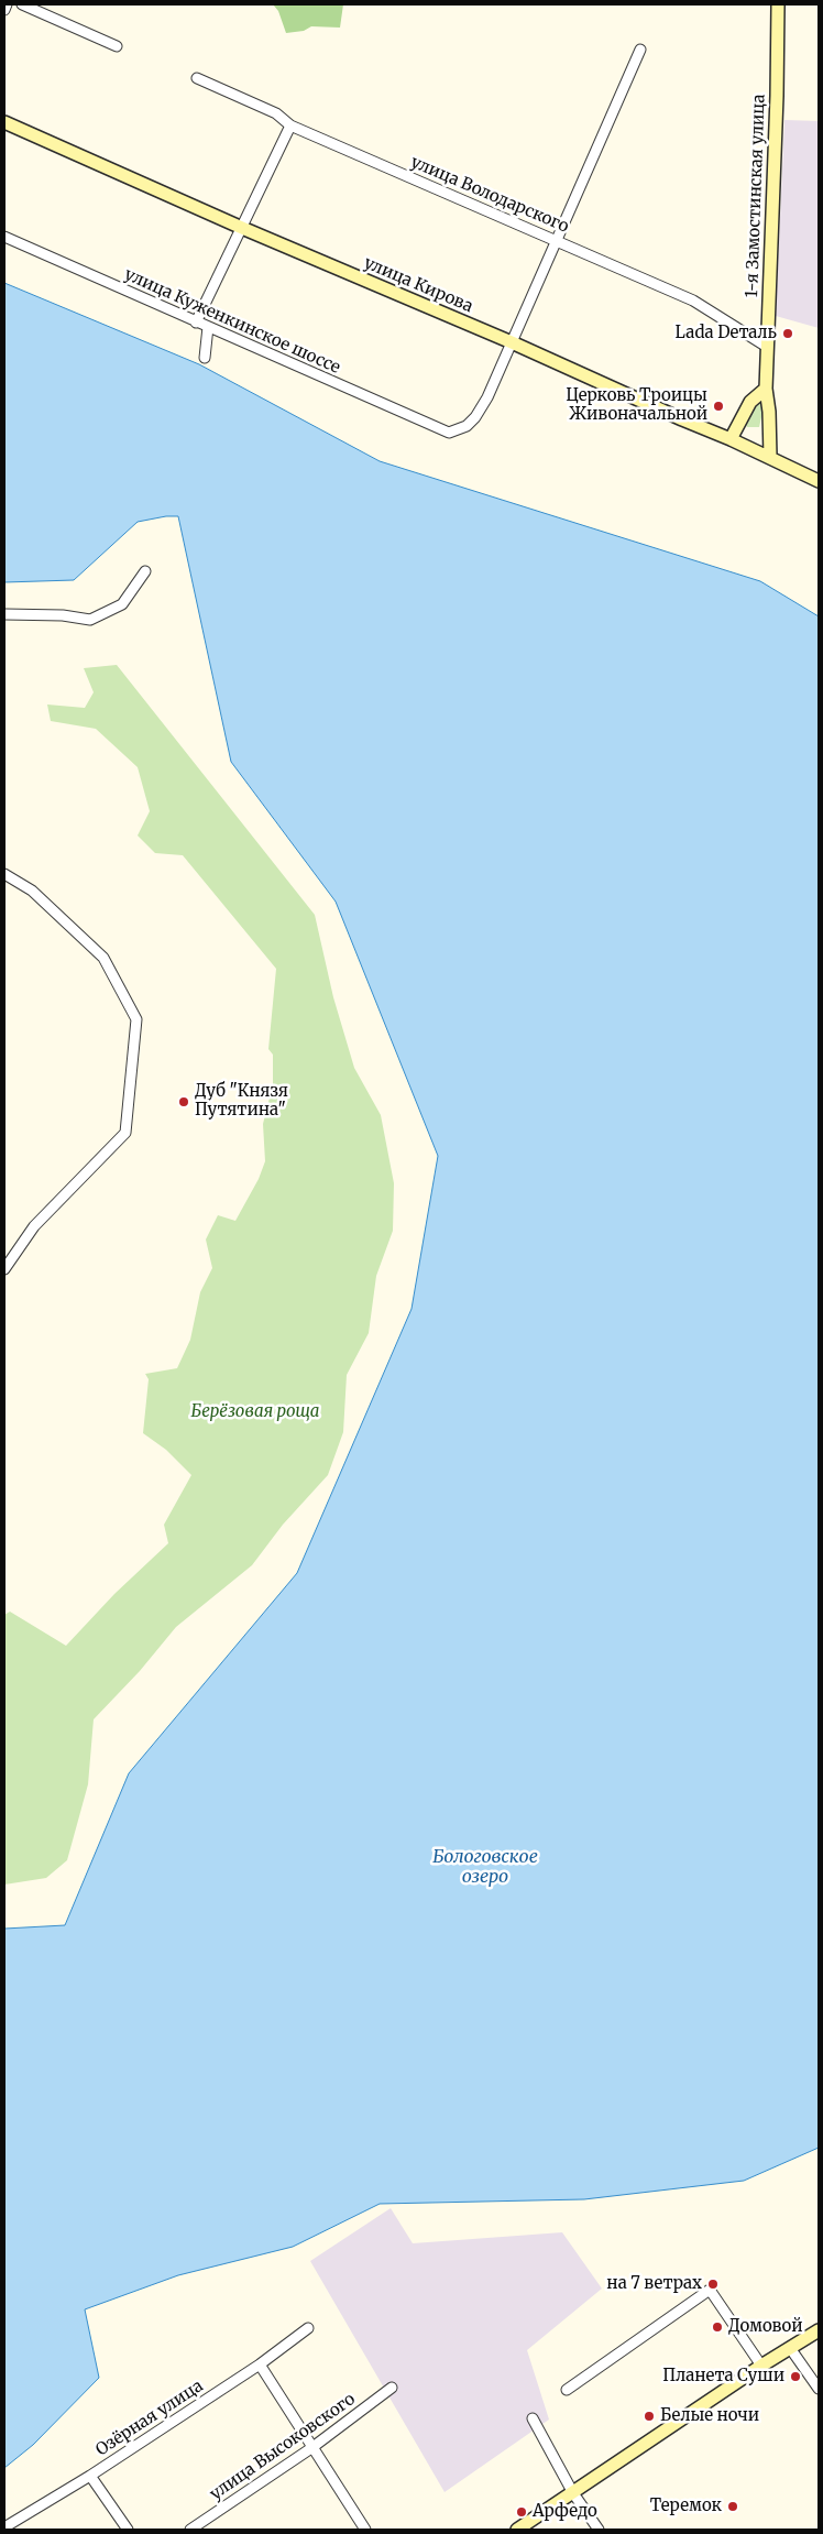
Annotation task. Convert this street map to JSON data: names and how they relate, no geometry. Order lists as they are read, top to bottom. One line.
{"streets":{"main road":["1-я Замостинская улица","улица Кирова"],"street":["улица Володарского","улица Куженкинское шоссе","Озёрная улица","улица Высоковского"]},"crossings":[["улица Володарского","1-я Замостинская улица"],["1-я Замостинская улица","улица Кирова"],["улица Кирова","улица Куженкинское шоссе"]],"water":["Бологовское озеро"],"parks":["Берёзовая роща"],"places":["Lada Dеталь","Церковь Троицы Живоначальной","Дуб \"Князя Путятина\"","на 7 ветрах","Домовой","Планета Суши","Белые ночи","Теремок","Арфедо"]}
